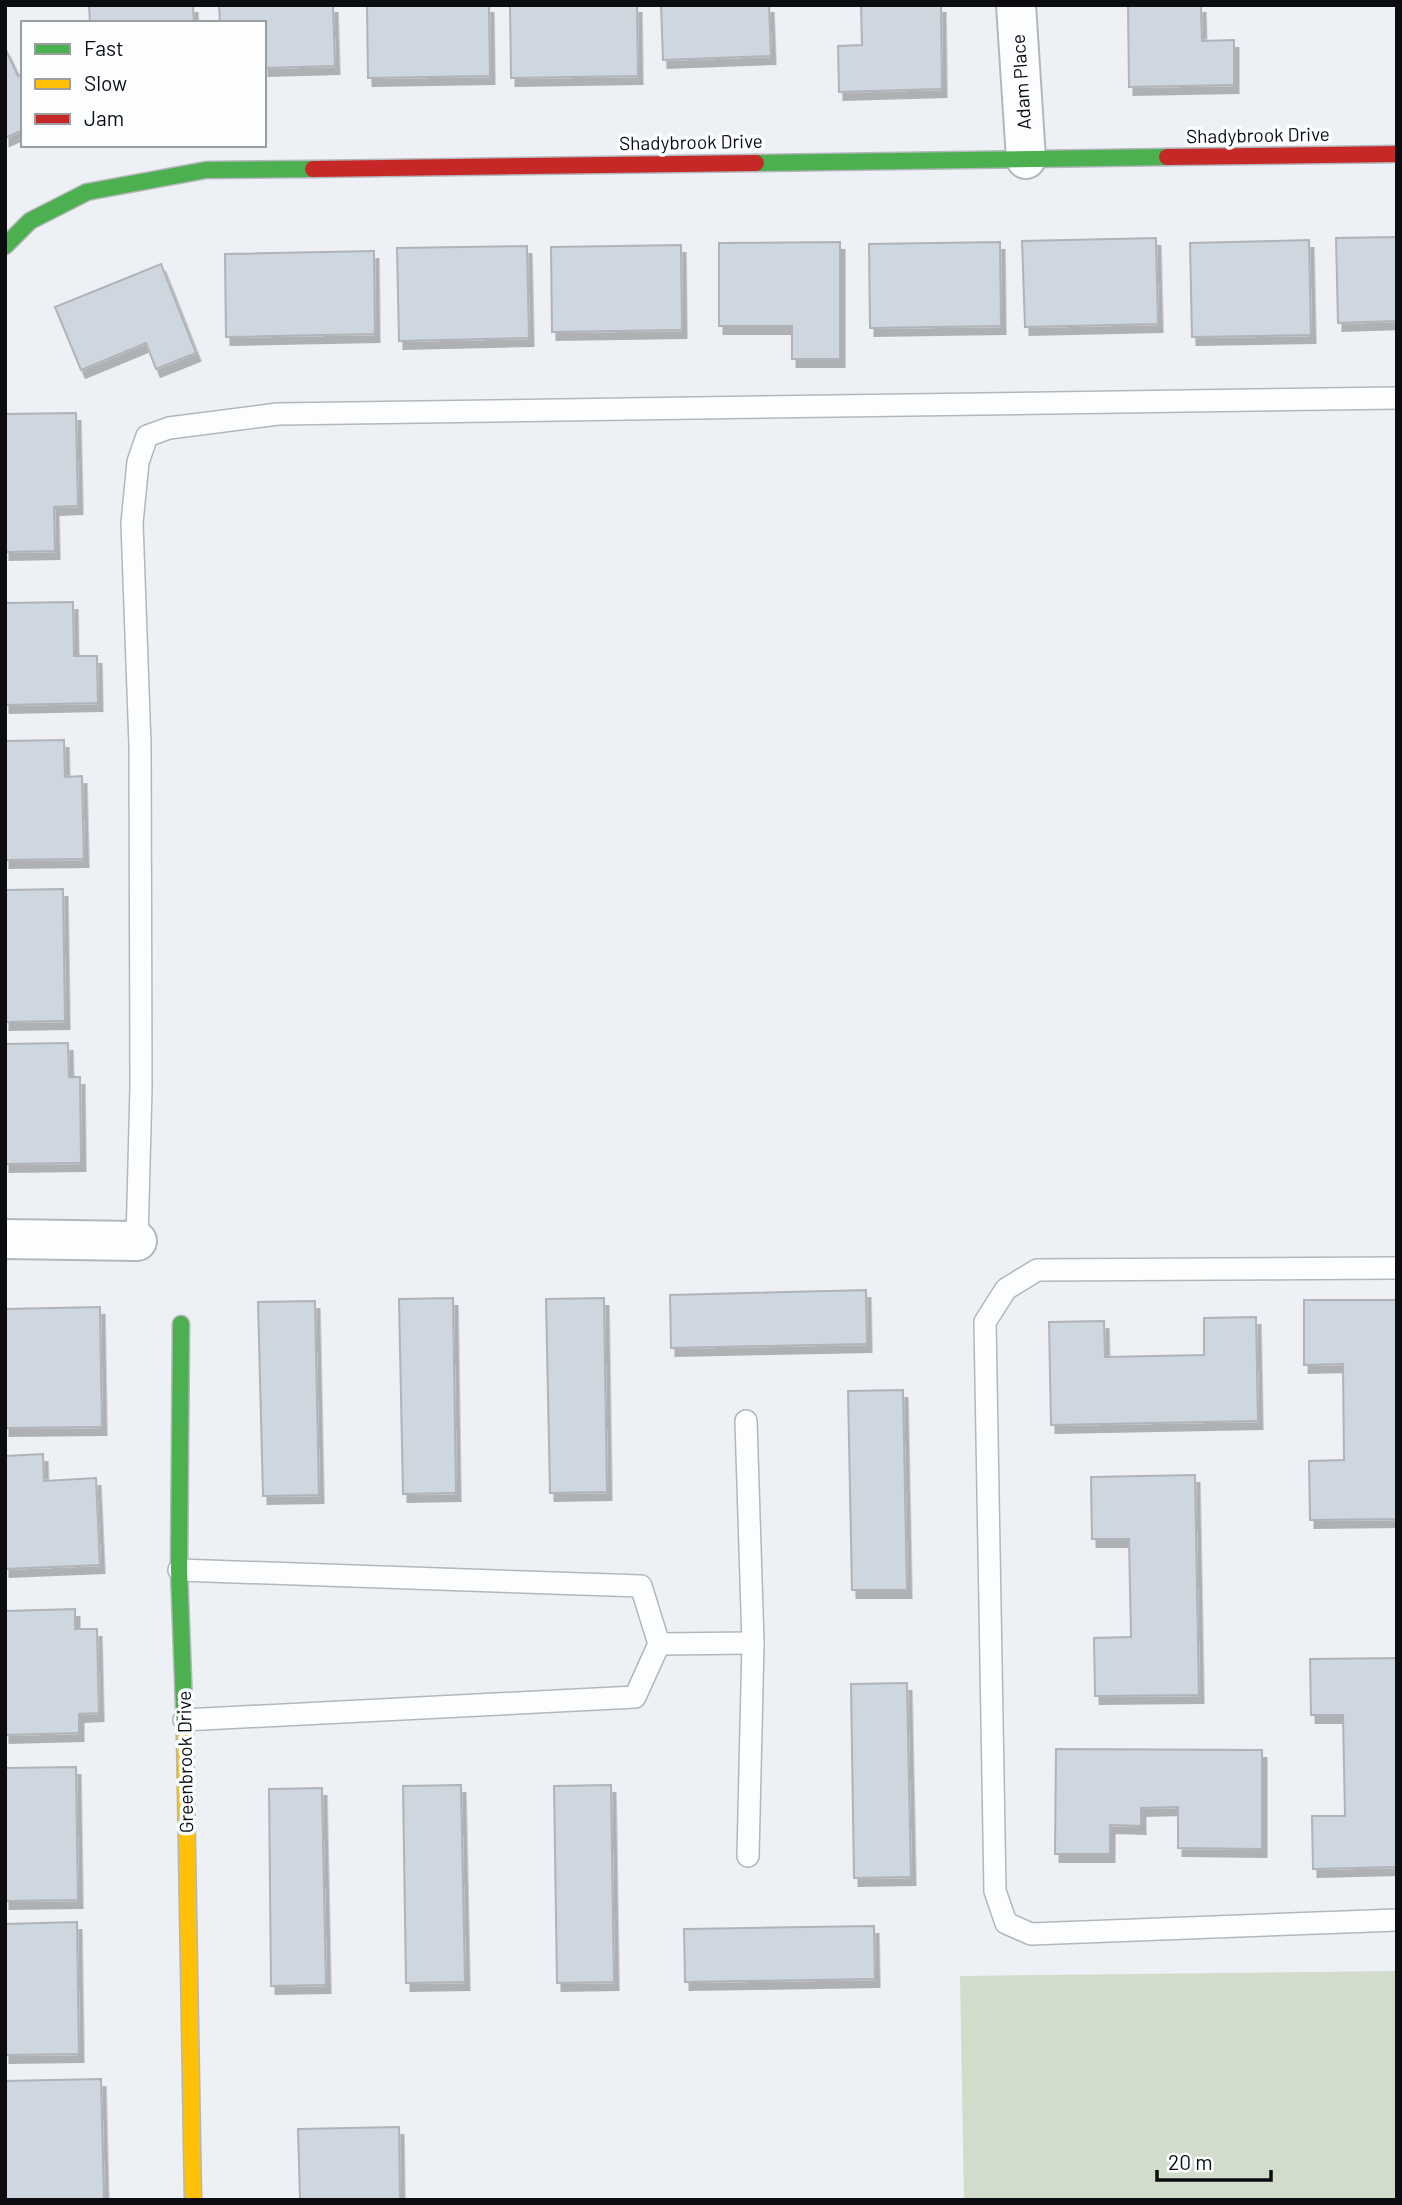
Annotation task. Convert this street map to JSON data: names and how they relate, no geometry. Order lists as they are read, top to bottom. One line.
{"streets":{"street":["Adam Place","Shadybrook Drive","Greenbrook Drive"]},"crossings":[["Adam Place","Shadybrook Drive"]],"legend":["Fast","Slow","Jam"],"scale_bar":"20 m"}
